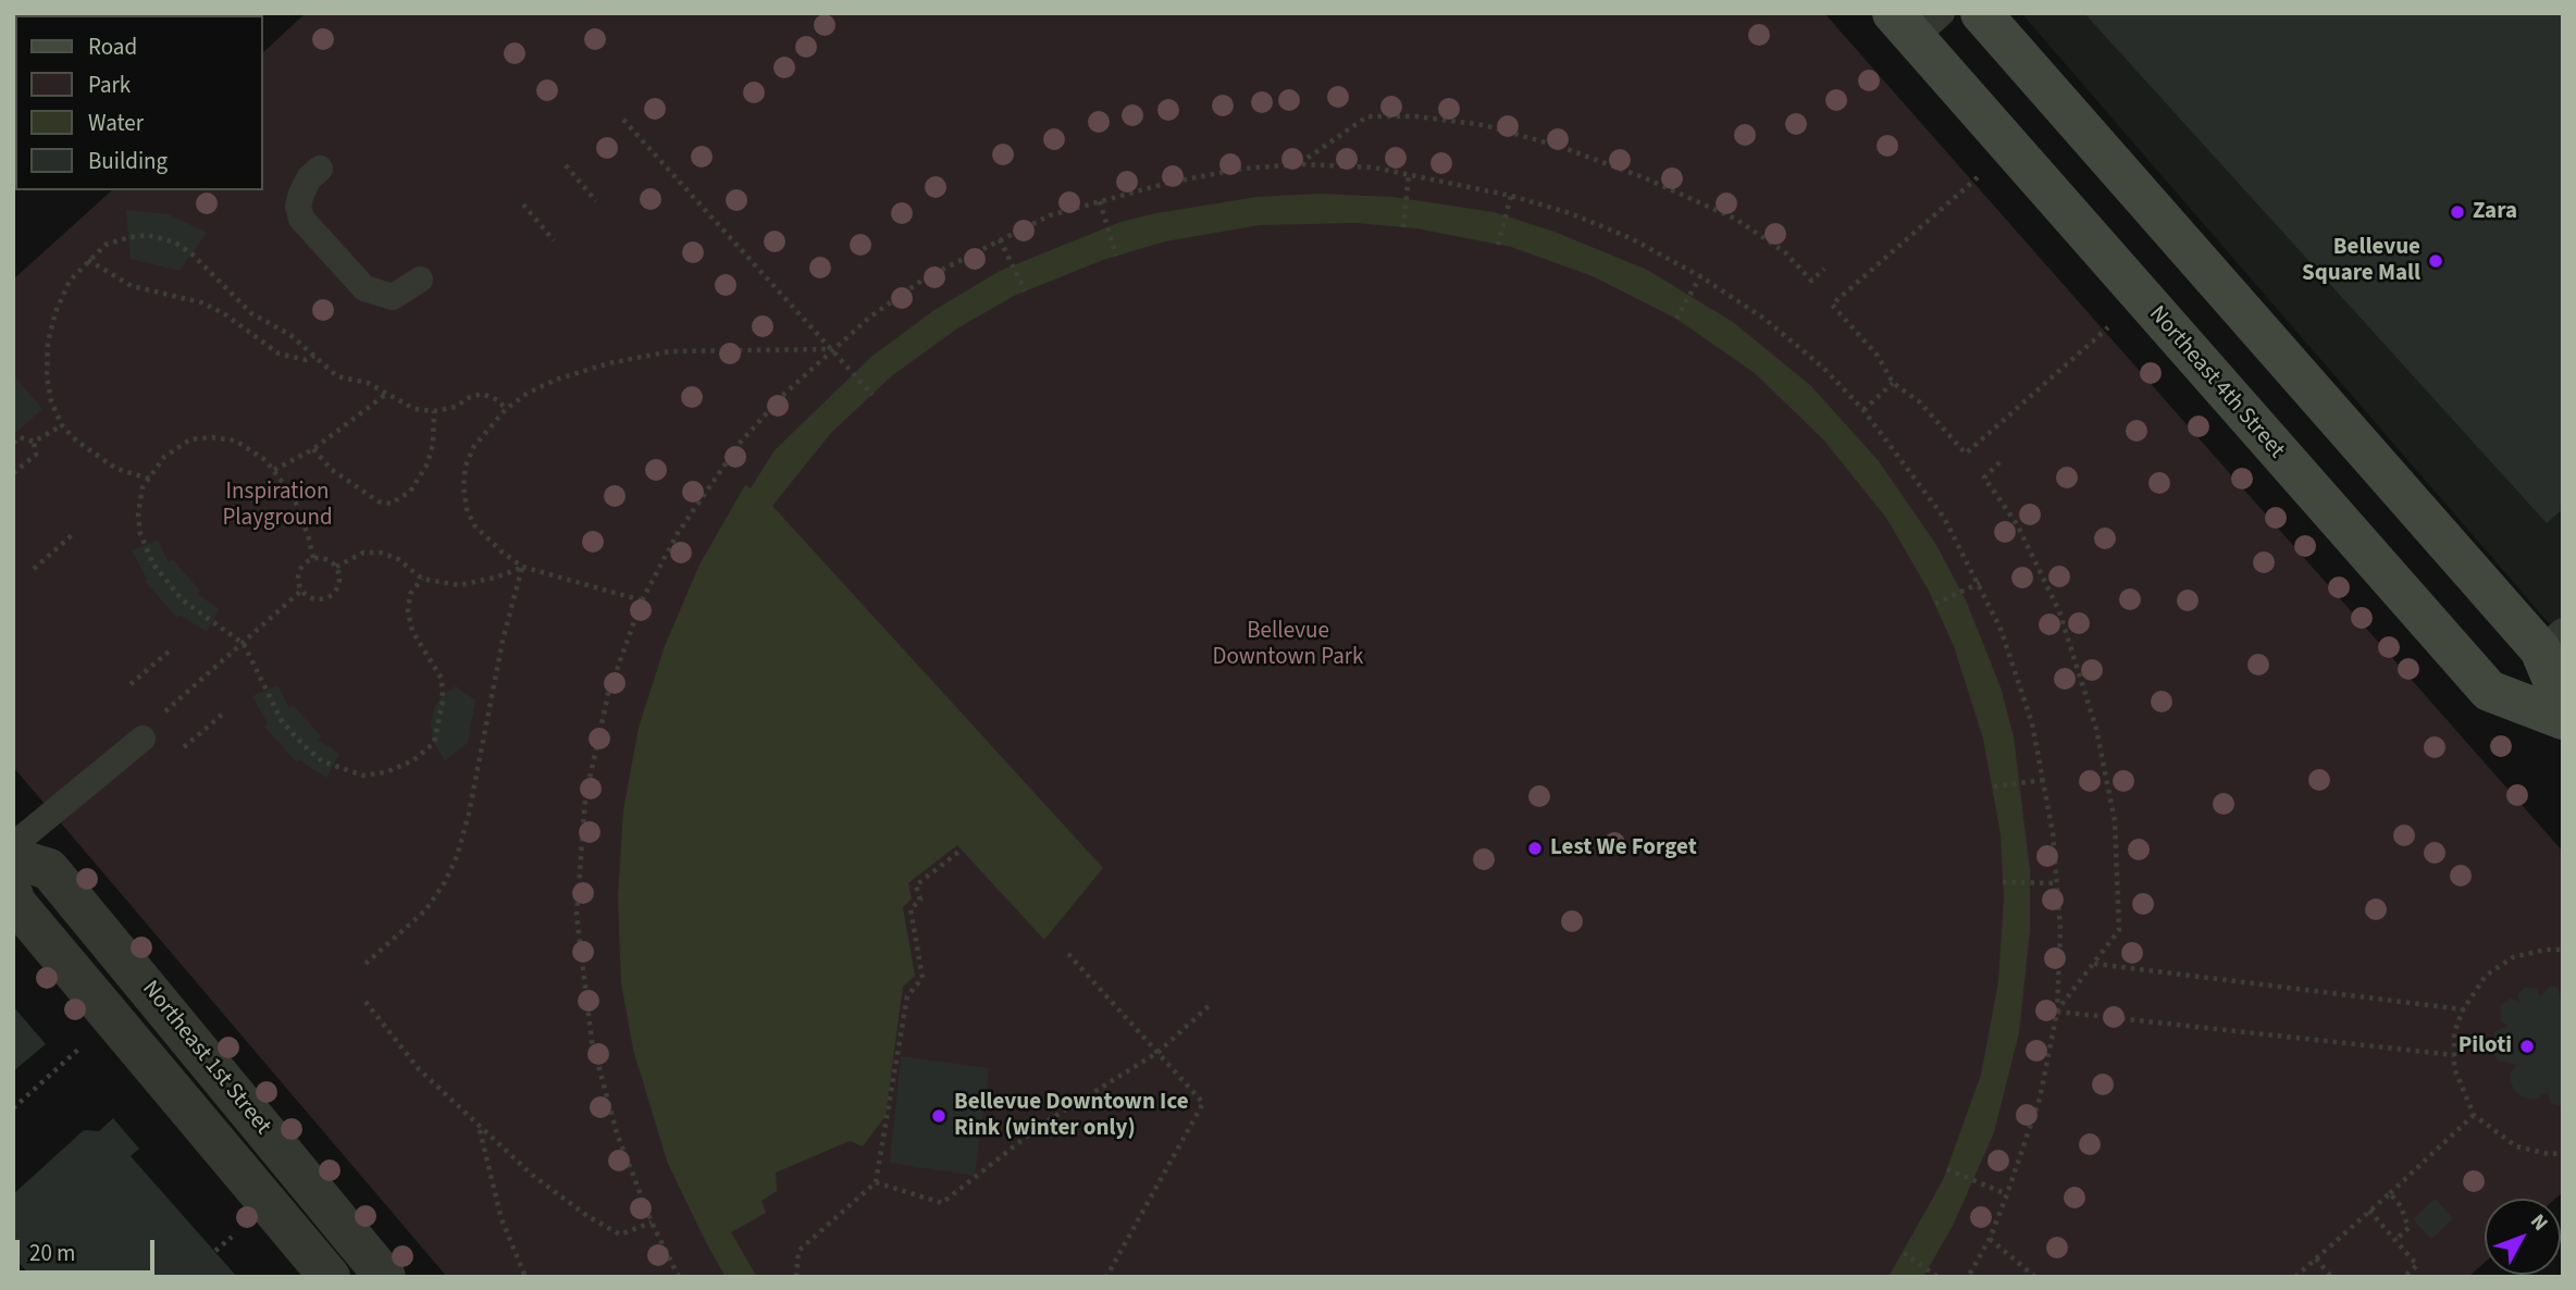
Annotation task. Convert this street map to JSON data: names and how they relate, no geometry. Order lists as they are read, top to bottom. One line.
{"streets":{"main road":["Northeast 4th Street"],"street":["Northeast 1st Street"]},"parks":["Inspiration Playground","Bellevue Downtown Park"],"places":["Zara","Bellevue Square Mall","Lest We Forget","Piloti","Bellevue Downtown Ice Rink (winter only)"],"legend":["Road","Park","Water","Building"],"scale_bar":"20 m","north":"top right"}
